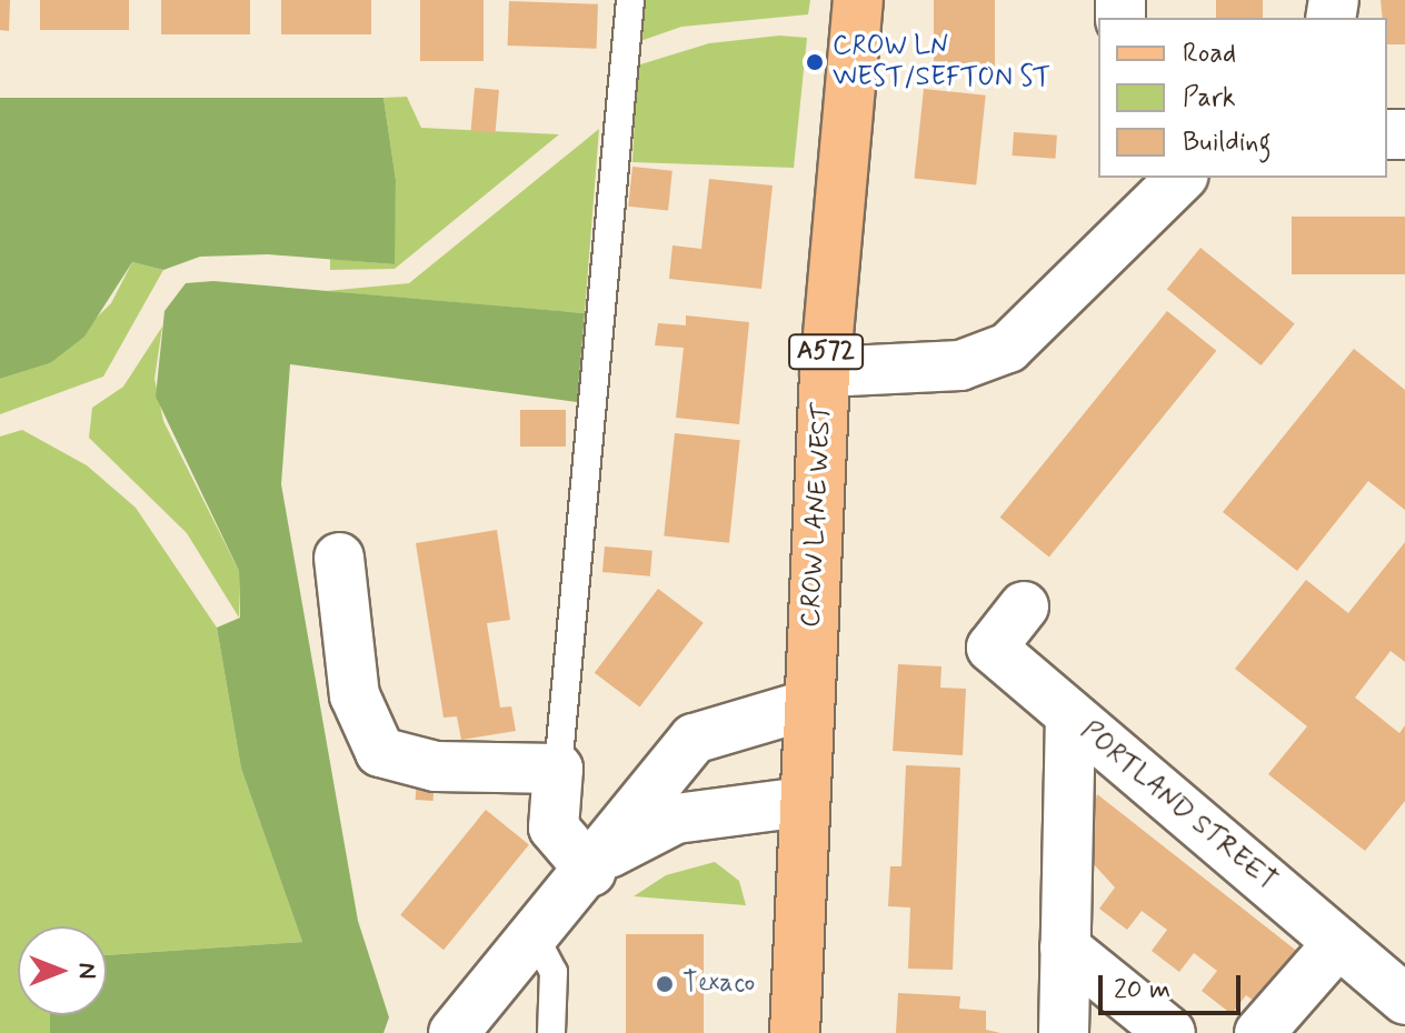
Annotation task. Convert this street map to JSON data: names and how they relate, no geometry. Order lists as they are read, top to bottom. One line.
{"streets":{"main road":["A572","CROW LANE WEST"],"street":["PORTLAND STREET"]},"places":["CROW LN WEST/SEFTON ST","Texaco"],"legend":["Road","Park","Building"],"scale_bar":"20 m","north":"right"}
